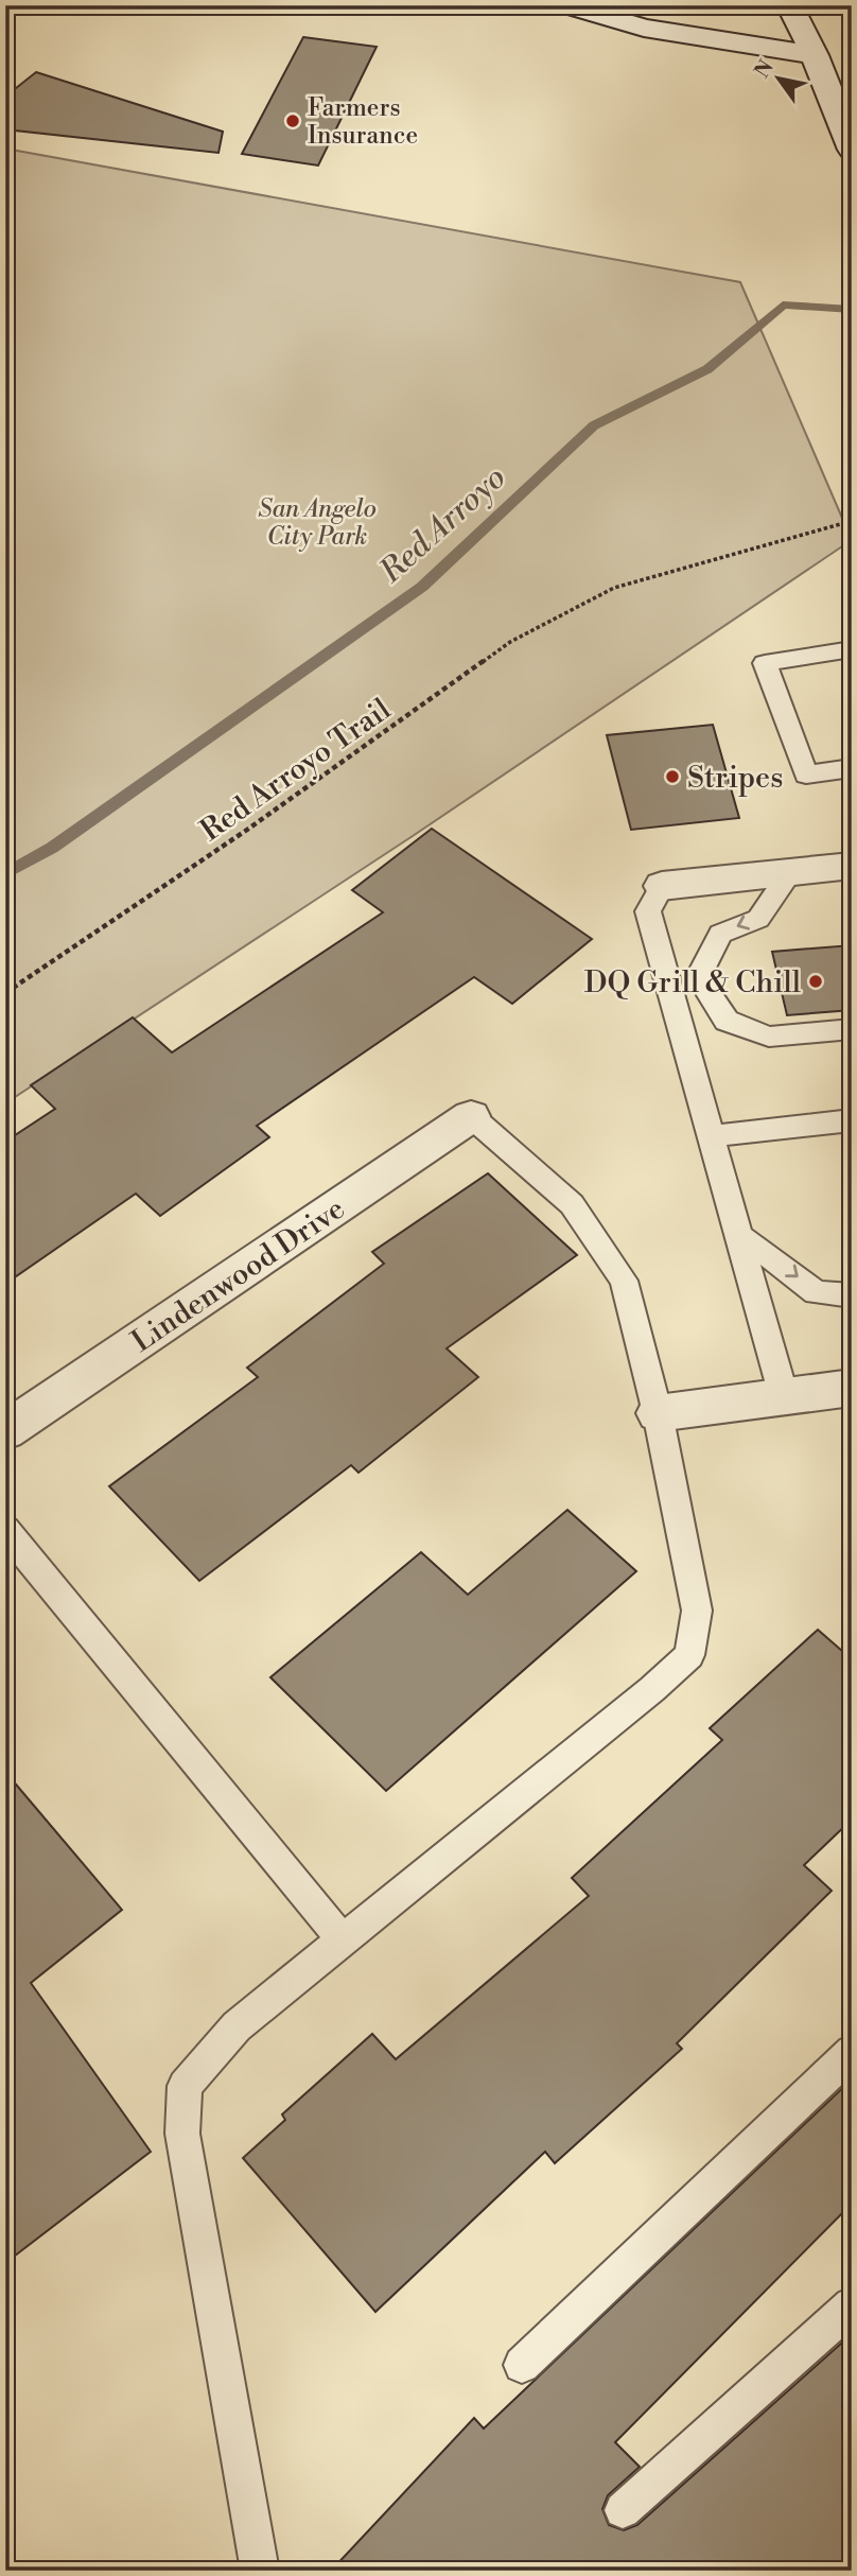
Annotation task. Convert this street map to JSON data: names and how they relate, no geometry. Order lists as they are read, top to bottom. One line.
{"streets":{"street":["Lindenwood Drive"],"path":["Red Arroyo Trail"]},"water":["Red Arroyo"],"parks":["San Angelo City Park"],"places":["Farmers Insurance","Stripes","DQ Grill & Chill"],"north":"top left"}
